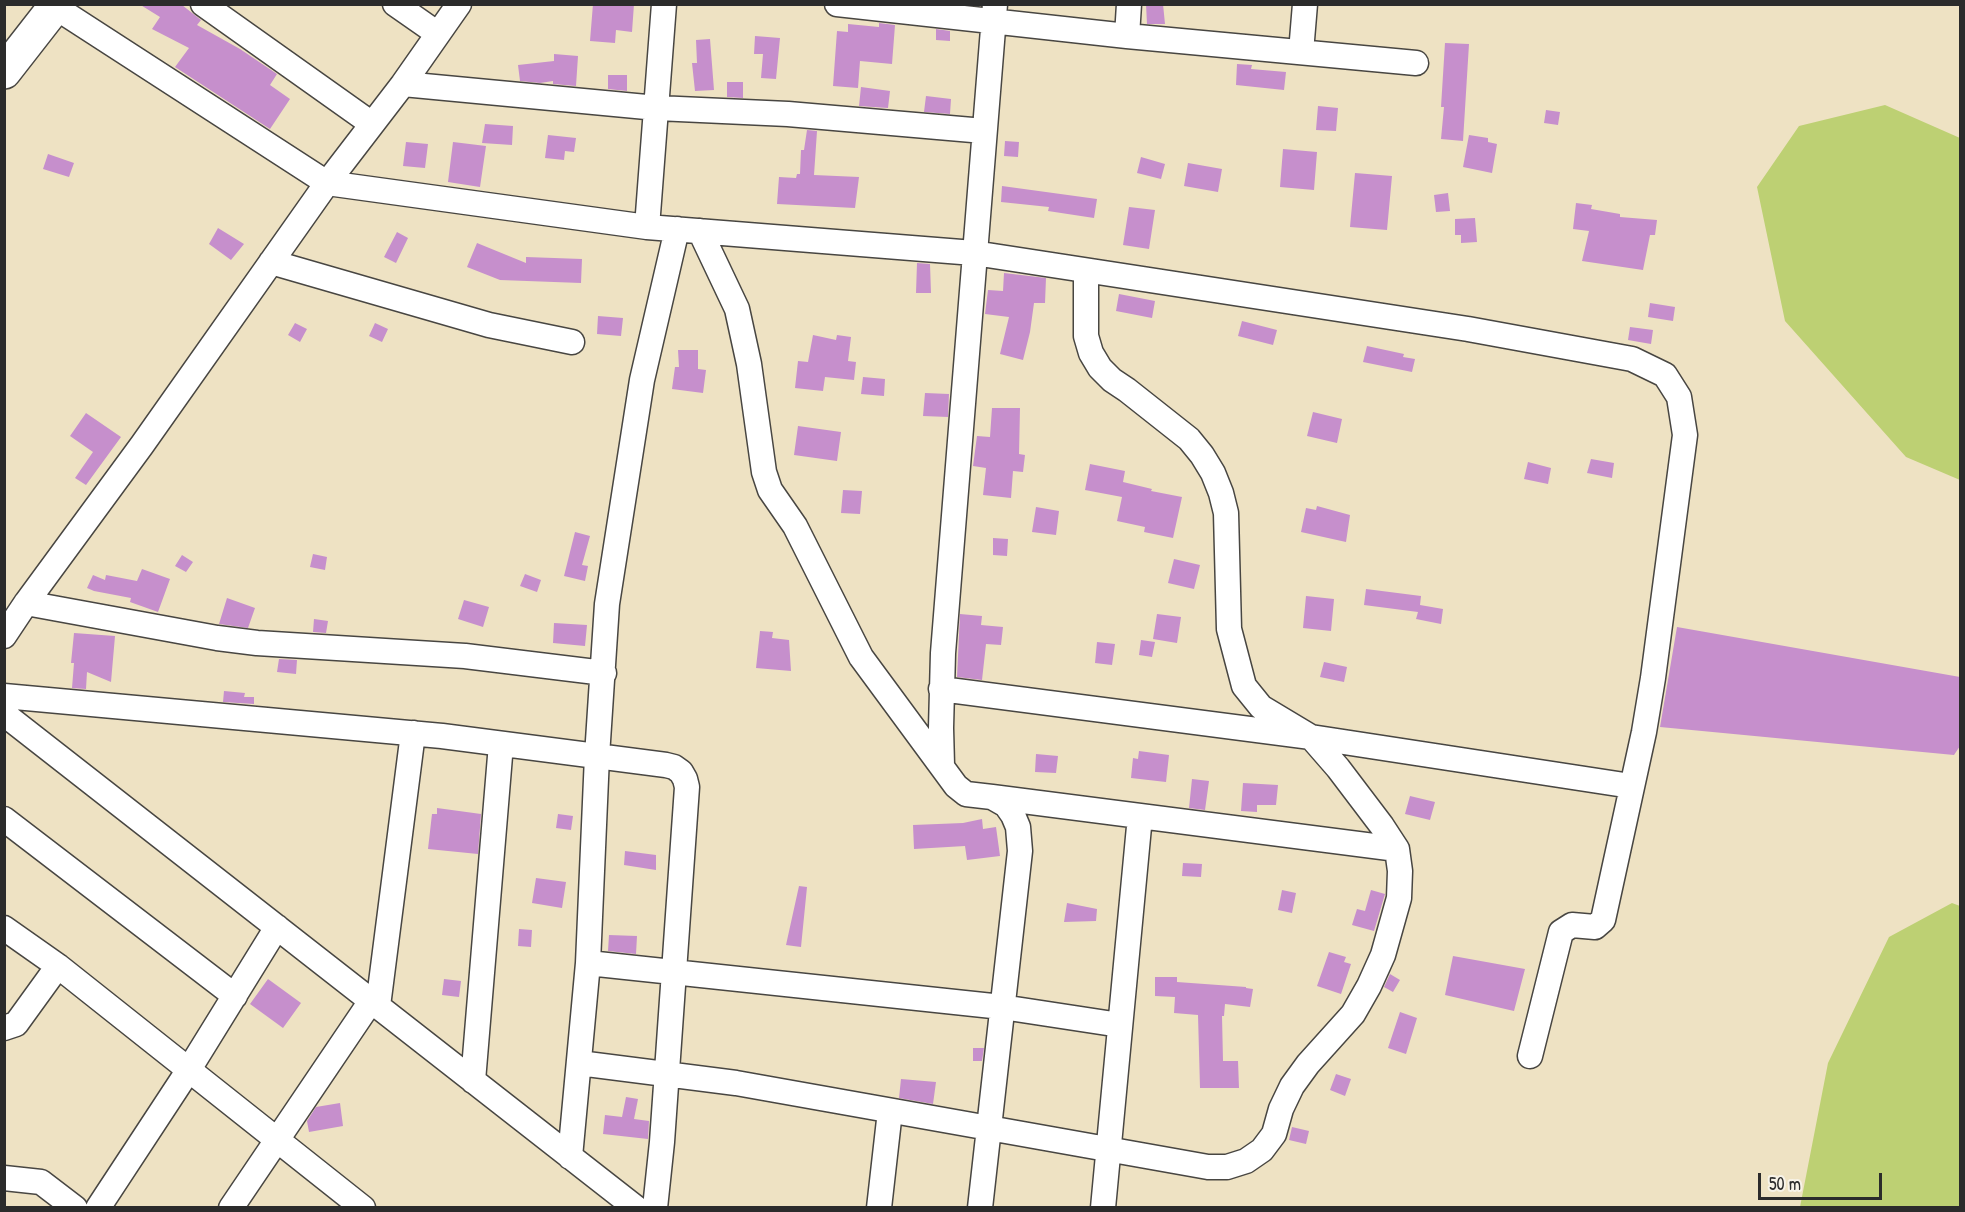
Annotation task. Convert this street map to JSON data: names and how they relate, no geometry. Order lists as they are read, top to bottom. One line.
{"scale_bar":"50 m"}
